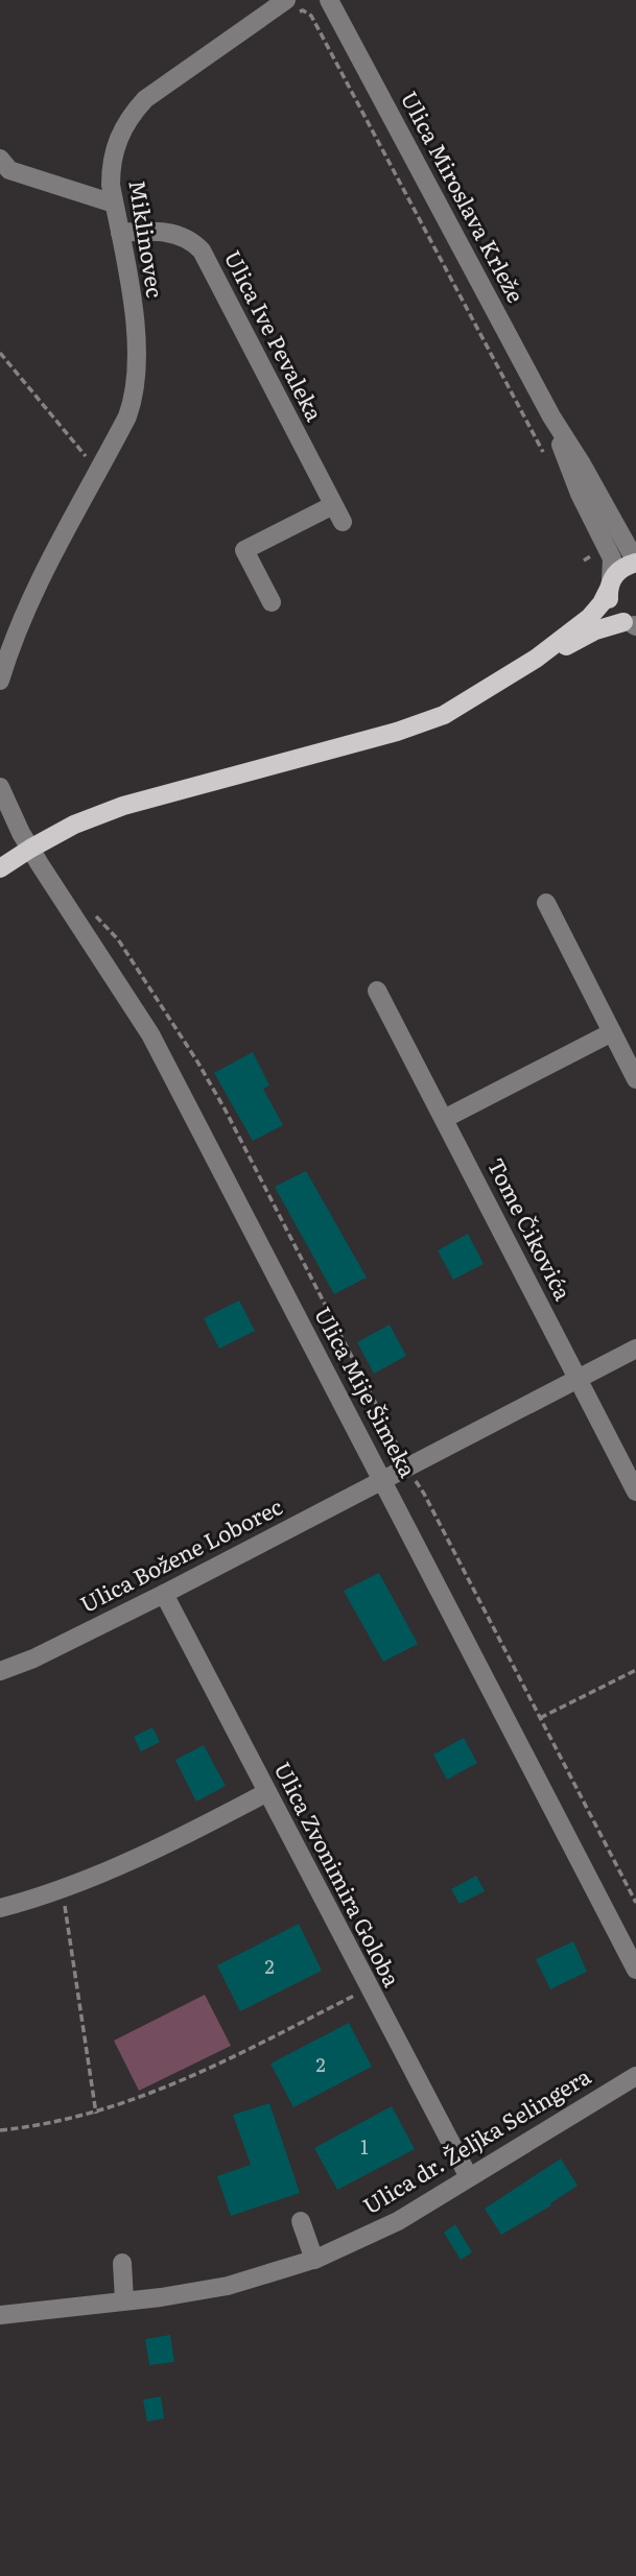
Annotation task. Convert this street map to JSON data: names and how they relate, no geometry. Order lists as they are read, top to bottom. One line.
{"streets":{"street":["Ulica Miroslava Krleže","Miklinovec","Ulica Ive Pevaleka","Tome Čikovića","Ulica Mije Šimeka","Ulica Božene Loborec","Ulica Zvonimira Goloba","Ulica dr. Željka Selingera"]},"crossings":[["Miklinovec","Ulica Ive Pevaleka"],["Tome Čikovića","Ulica Božene Loborec"],["Ulica Mije Šimeka","Ulica Božene Loborec"],["Ulica Božene Loborec","Ulica Zvonimira Goloba"],["Ulica Zvonimira Goloba","Ulica dr. Željka Selingera"]],"house_numbers":["2","2","1"]}
